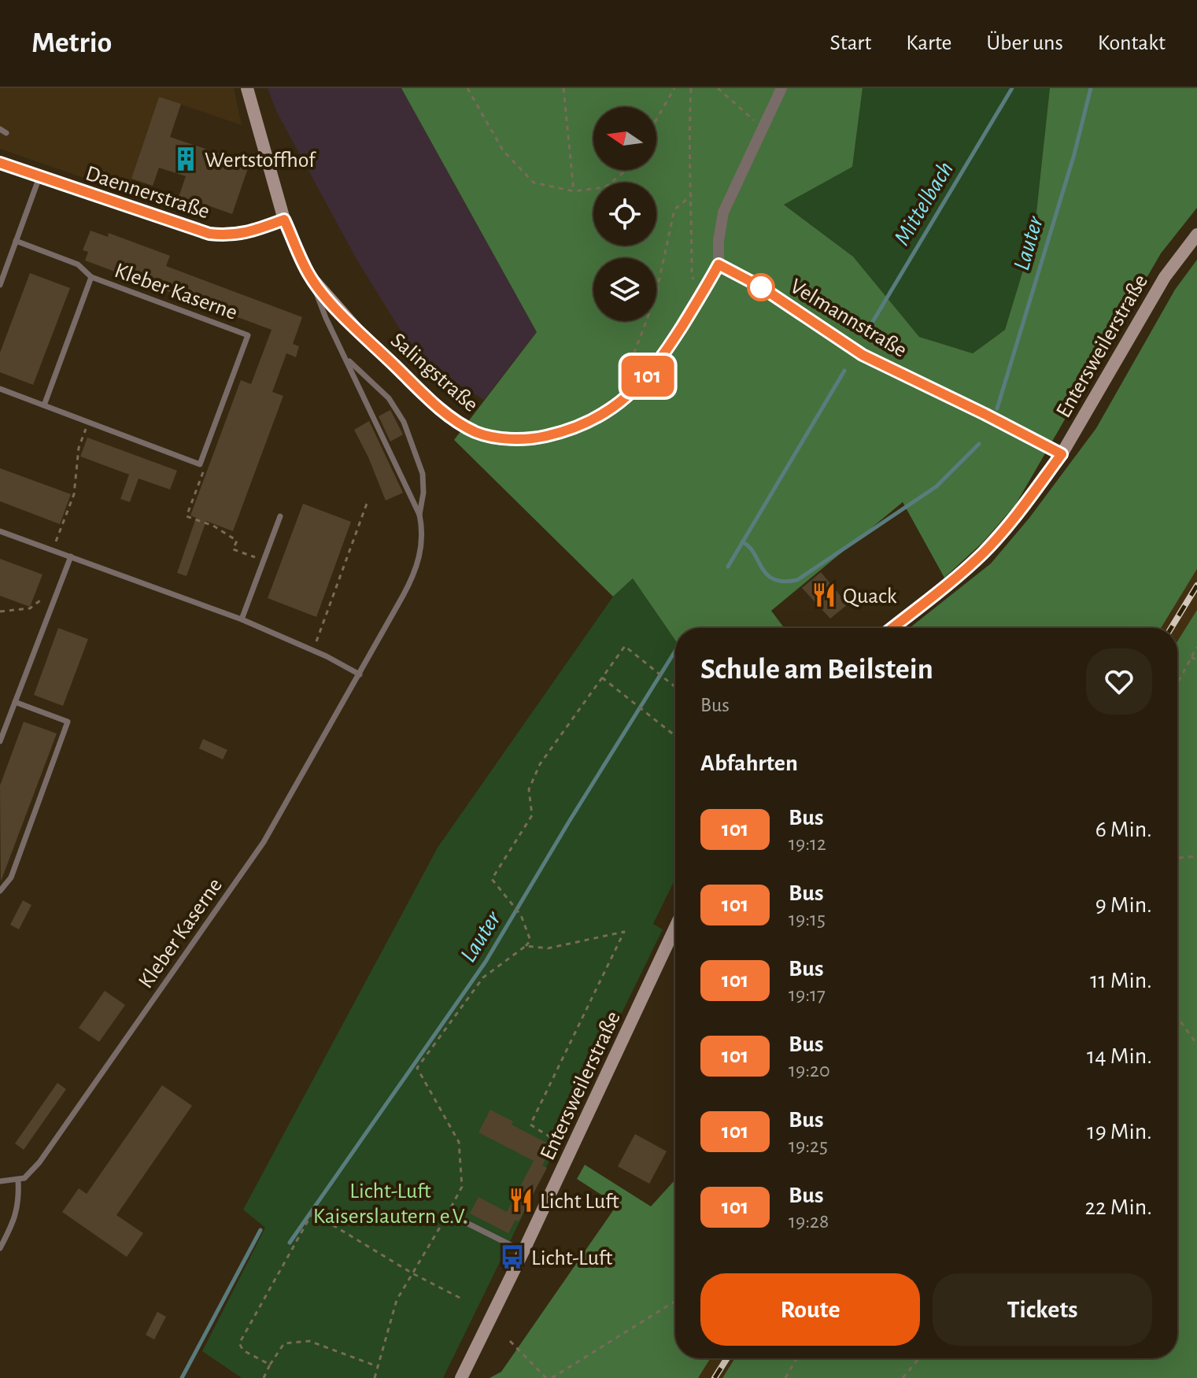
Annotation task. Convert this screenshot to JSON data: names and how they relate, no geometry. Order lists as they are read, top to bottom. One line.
{"streets":{"street":["Daennerstraße","Velmannstraße","Entersweilerstraße","Salingstraße"],"lane":["Kleber Kaserne"]},"crossings":[["Daennerstraße","Salingstraße"],["Velmannstraße","Entersweilerstraße"],["Velmannstraße","Salingstraße"]],"water":["Mittelbach","Lauter"],"parks":["Licht-Luft Kaiserslautern e.V."],"places":{"building":["Wertstoffhof"],"restaurant":["Quack","Licht Luft"],"bus stop":["Licht-Luft"]},"lines":["bus line 101"],"north":"left","page":{"header":"Metrio","nav":["Start","Karte","Über uns","Kontakt"],"on_map":"101","heading":[["Schule am Beilstein","Bus"],"Abfahrten"],"list":[{"mark":"101","name":"Bus","note":"19:12","value":"6 Min."},{"mark":"101","name":"Bus","note":"19:15","value":"9 Min."},{"mark":"101","name":"Bus","note":"19:17","value":"11 Min."},{"mark":"101","name":"Bus","note":"19:20","value":"14 Min."},{"mark":"101","name":"Bus","note":"19:25","value":"19 Min."},{"mark":"101","name":"Bus","note":"19:28","value":"22 Min."}],"buttons":["Route","Tickets"]}}
